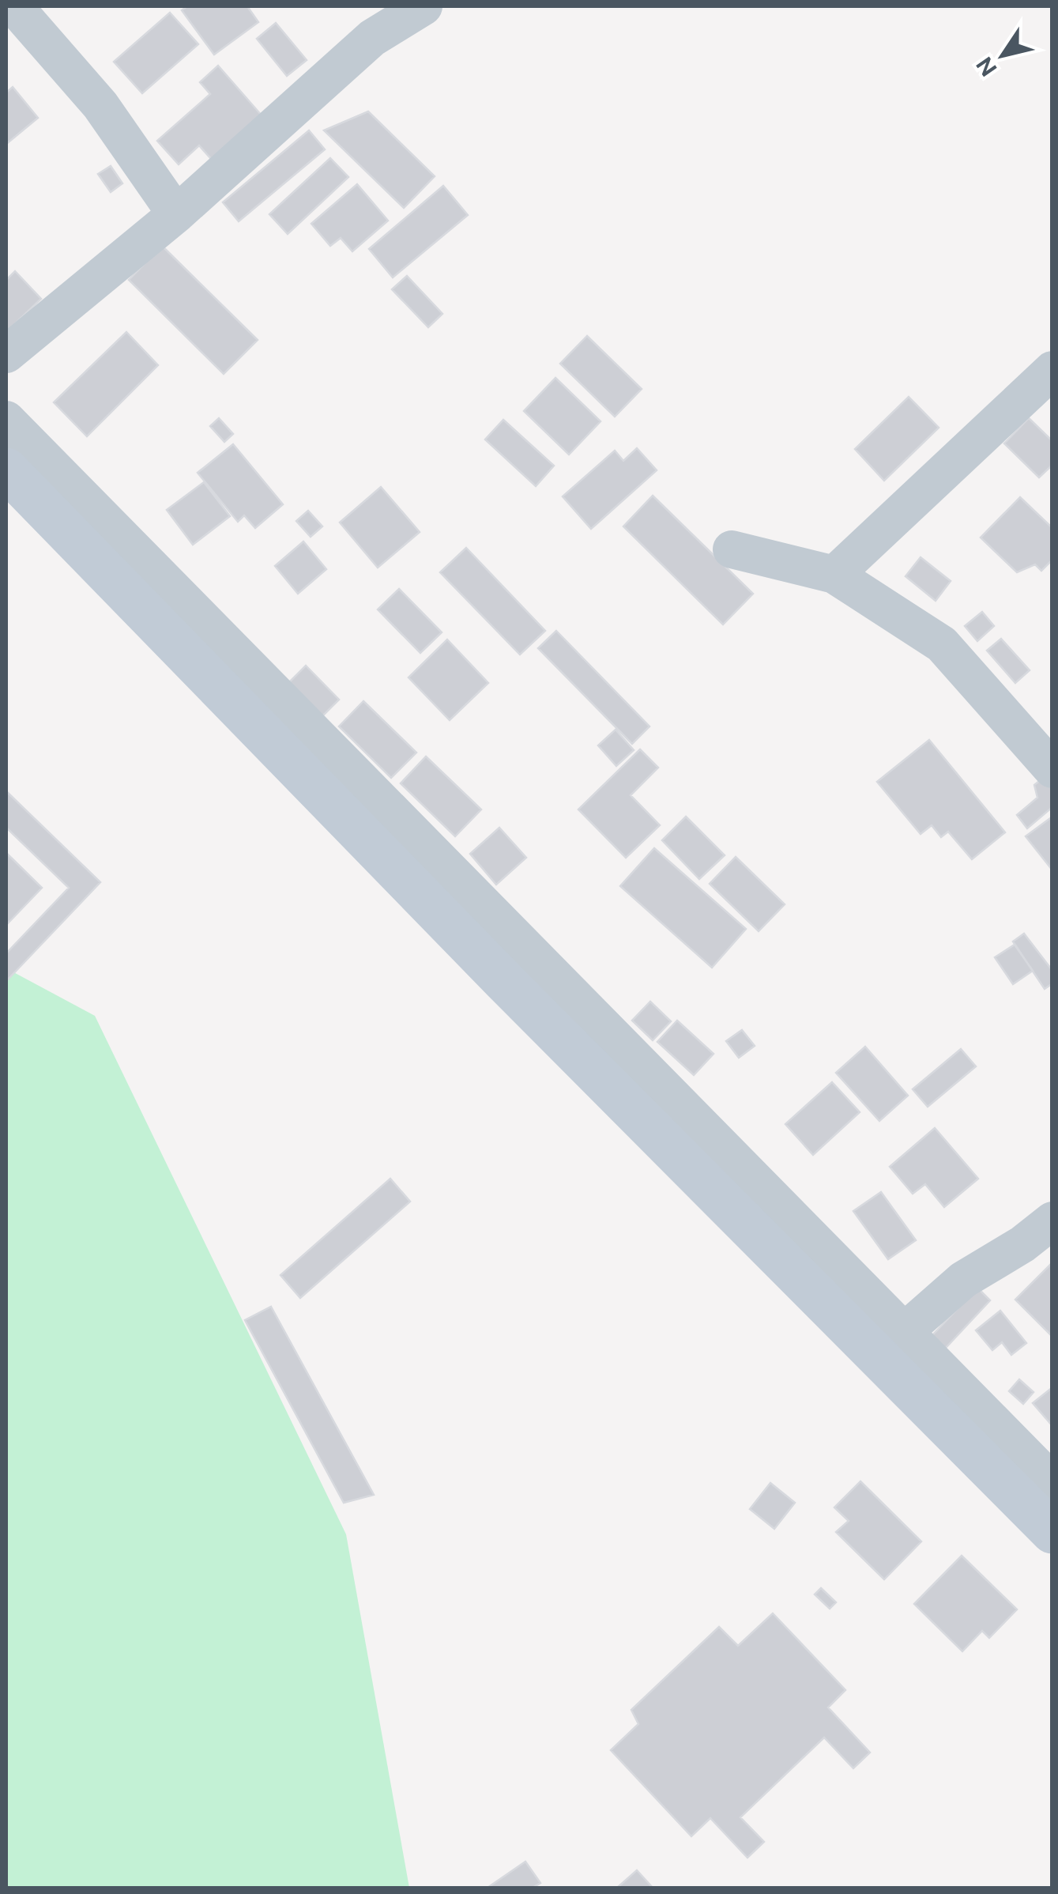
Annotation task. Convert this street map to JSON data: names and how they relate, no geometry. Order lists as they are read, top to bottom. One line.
{"north":"bottom left"}
